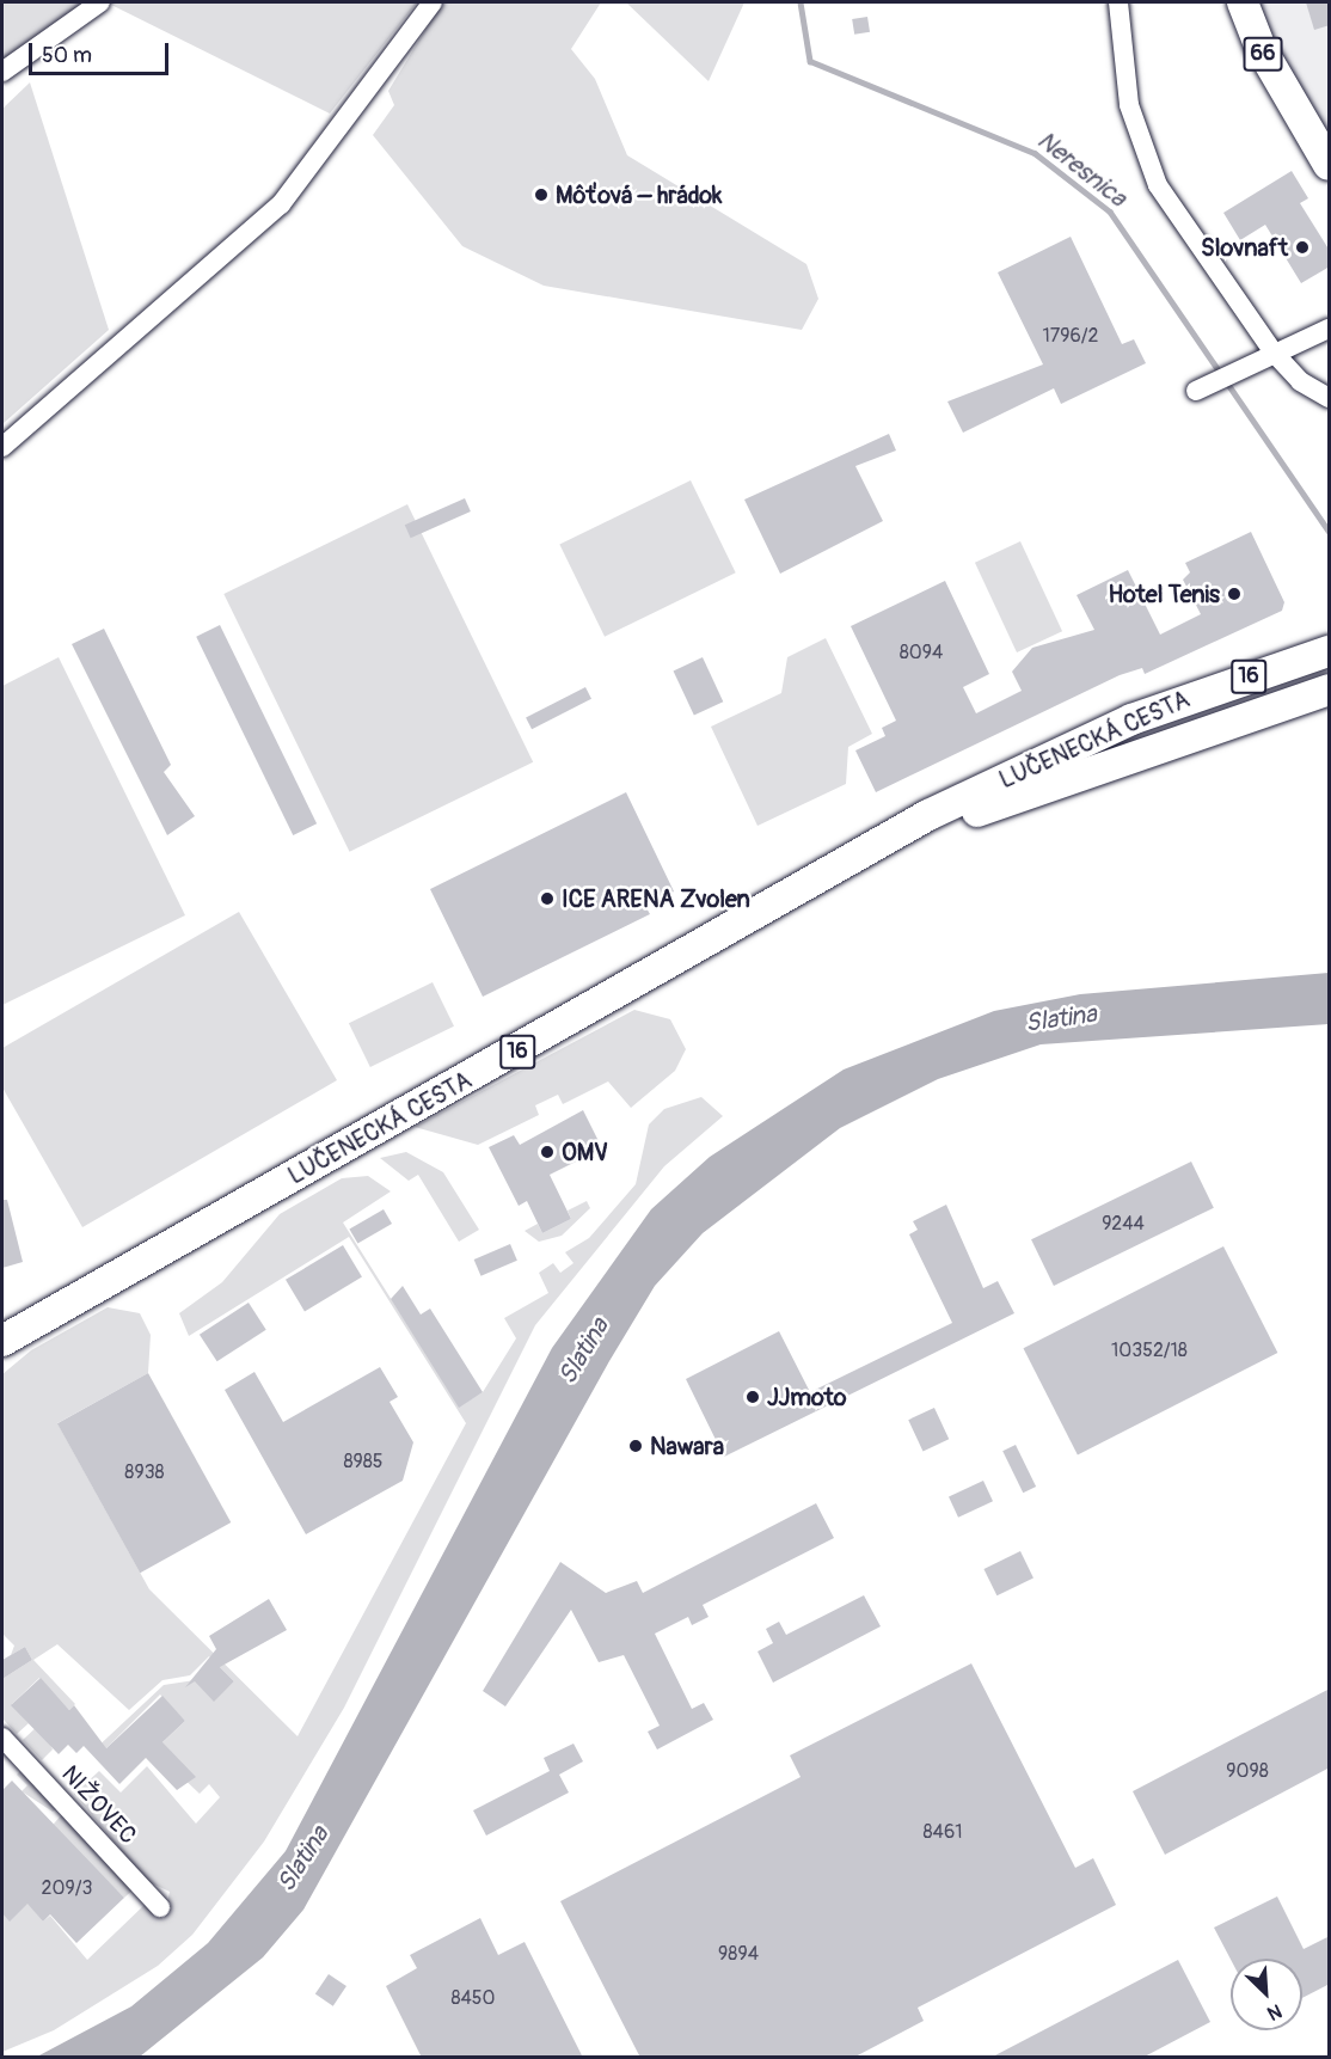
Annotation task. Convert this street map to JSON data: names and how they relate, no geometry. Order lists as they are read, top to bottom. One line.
{"streets":{"main road":["66","16","LUČENECKÁ CESTA"],"street":["NIŽOVEC"]},"water":["Neresnica","Slatina"],"places":["Môťová – hrádok","Slovnaft","Hotel Tenis","ICE ARENA Zvolen","OMV","JJmoto","Nawara"],"house_numbers":["1796/2","8094","9244","10352/18","8985","8938","9098","8461","209/3","9894","8450"],"scale_bar":"50 m","north":"bottom right"}
